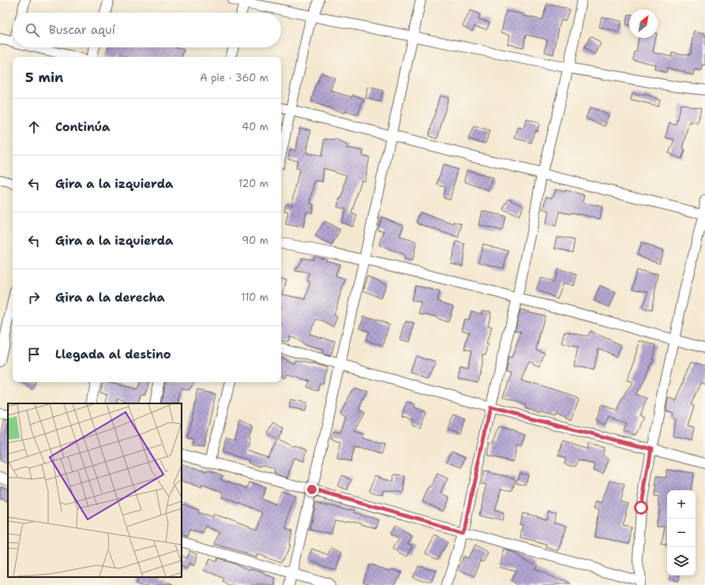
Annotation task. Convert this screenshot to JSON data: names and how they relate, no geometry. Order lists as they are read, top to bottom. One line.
{"north":"top right","page":{"search":"Buscar aquí","heading":["5 min","A pie · 360 m"],"list":[["Continúa","40 m"],["Gira a la izquierda","120 m"],["Gira a la izquierda","90 m"],["Gira a la derecha","110 m"],"Llegada al destino"],"map_buttons":["+","−"]}}
